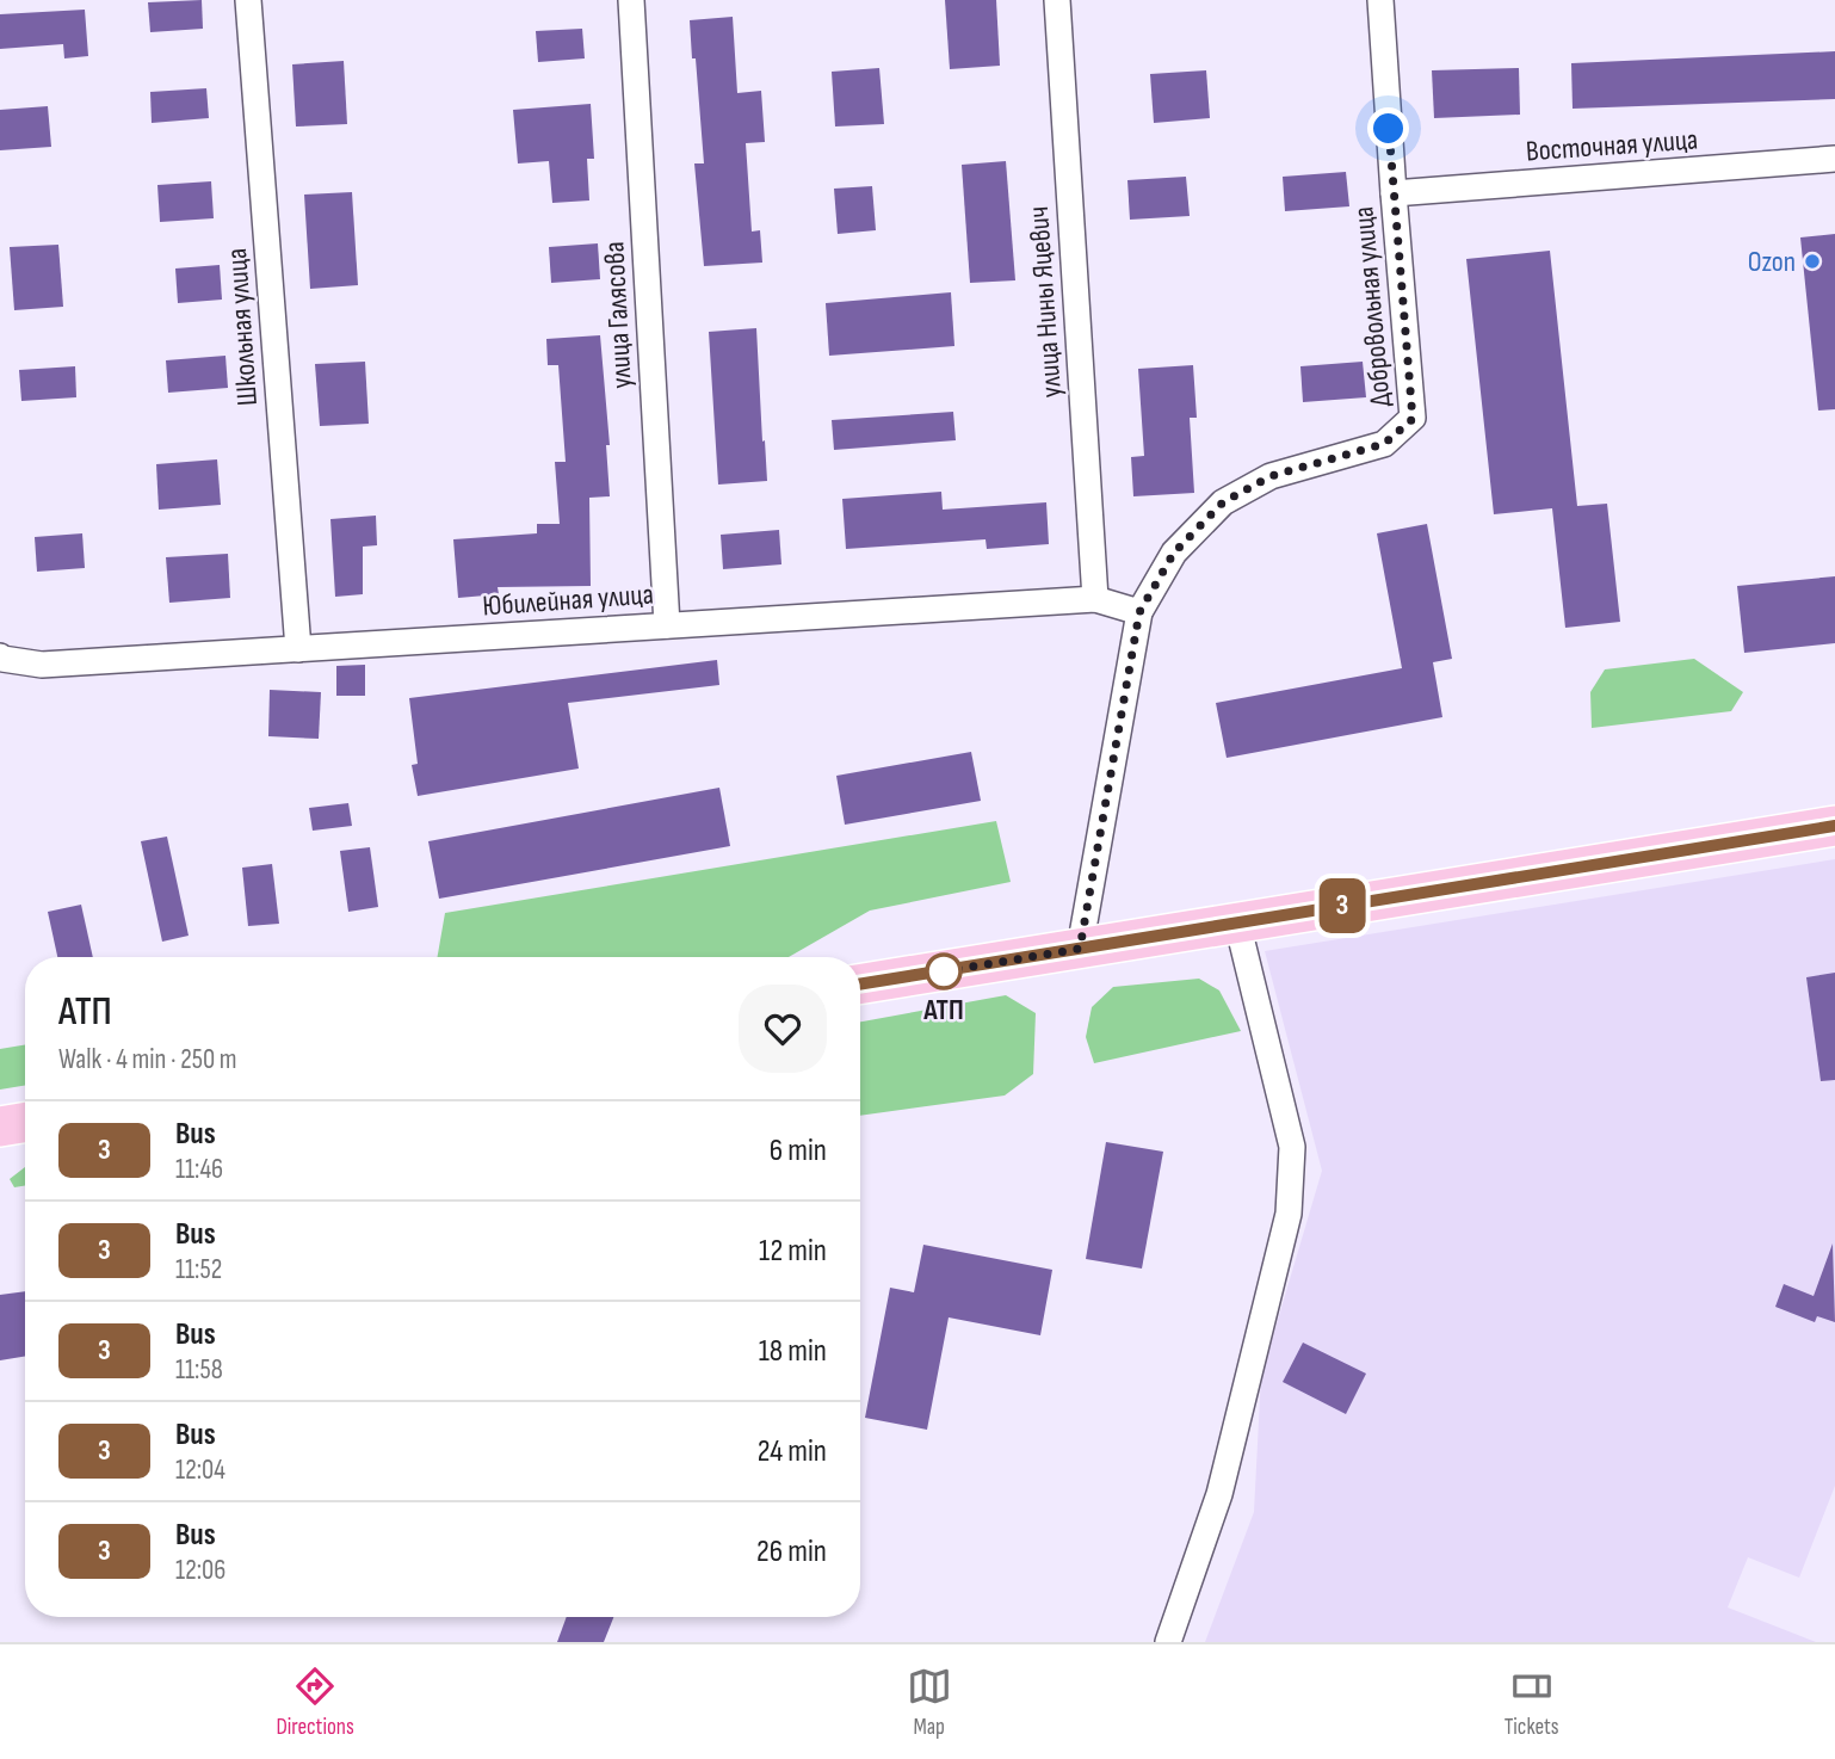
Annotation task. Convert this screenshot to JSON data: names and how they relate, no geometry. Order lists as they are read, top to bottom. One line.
{"streets":{"street":["Восточная улица","улица Нины Яцевич","Добровольная улица","улица Галясова","Школьная улица","Юбилейная улица"]},"crossings":[["Восточная улица","Добровольная улица"],["улица Нины Яцевич","Юбилейная улица"],["Добровольная улица","Юбилейная улица"],["улица Галясова","Юбилейная улица"],["Школьная улица","Юбилейная улица"]],"places":["Ozon","АТП"],"lines":["bus line 3"],"page":{"on_map":"3","heading":["АТП","Walk · 4 min · 250 m"],"list":[{"mark":"3","name":"Bus","note":"11:46","value":"6 min"},{"mark":"3","name":"Bus","note":"11:52","value":"12 min"},{"mark":"3","name":"Bus","note":"11:58","value":"18 min"},{"mark":"3","name":"Bus","note":"12:04","value":"24 min"},{"mark":"3","name":"Bus","note":"12:06","value":"26 min"}],"tabs":["Directions","Map","Tickets"]}}
